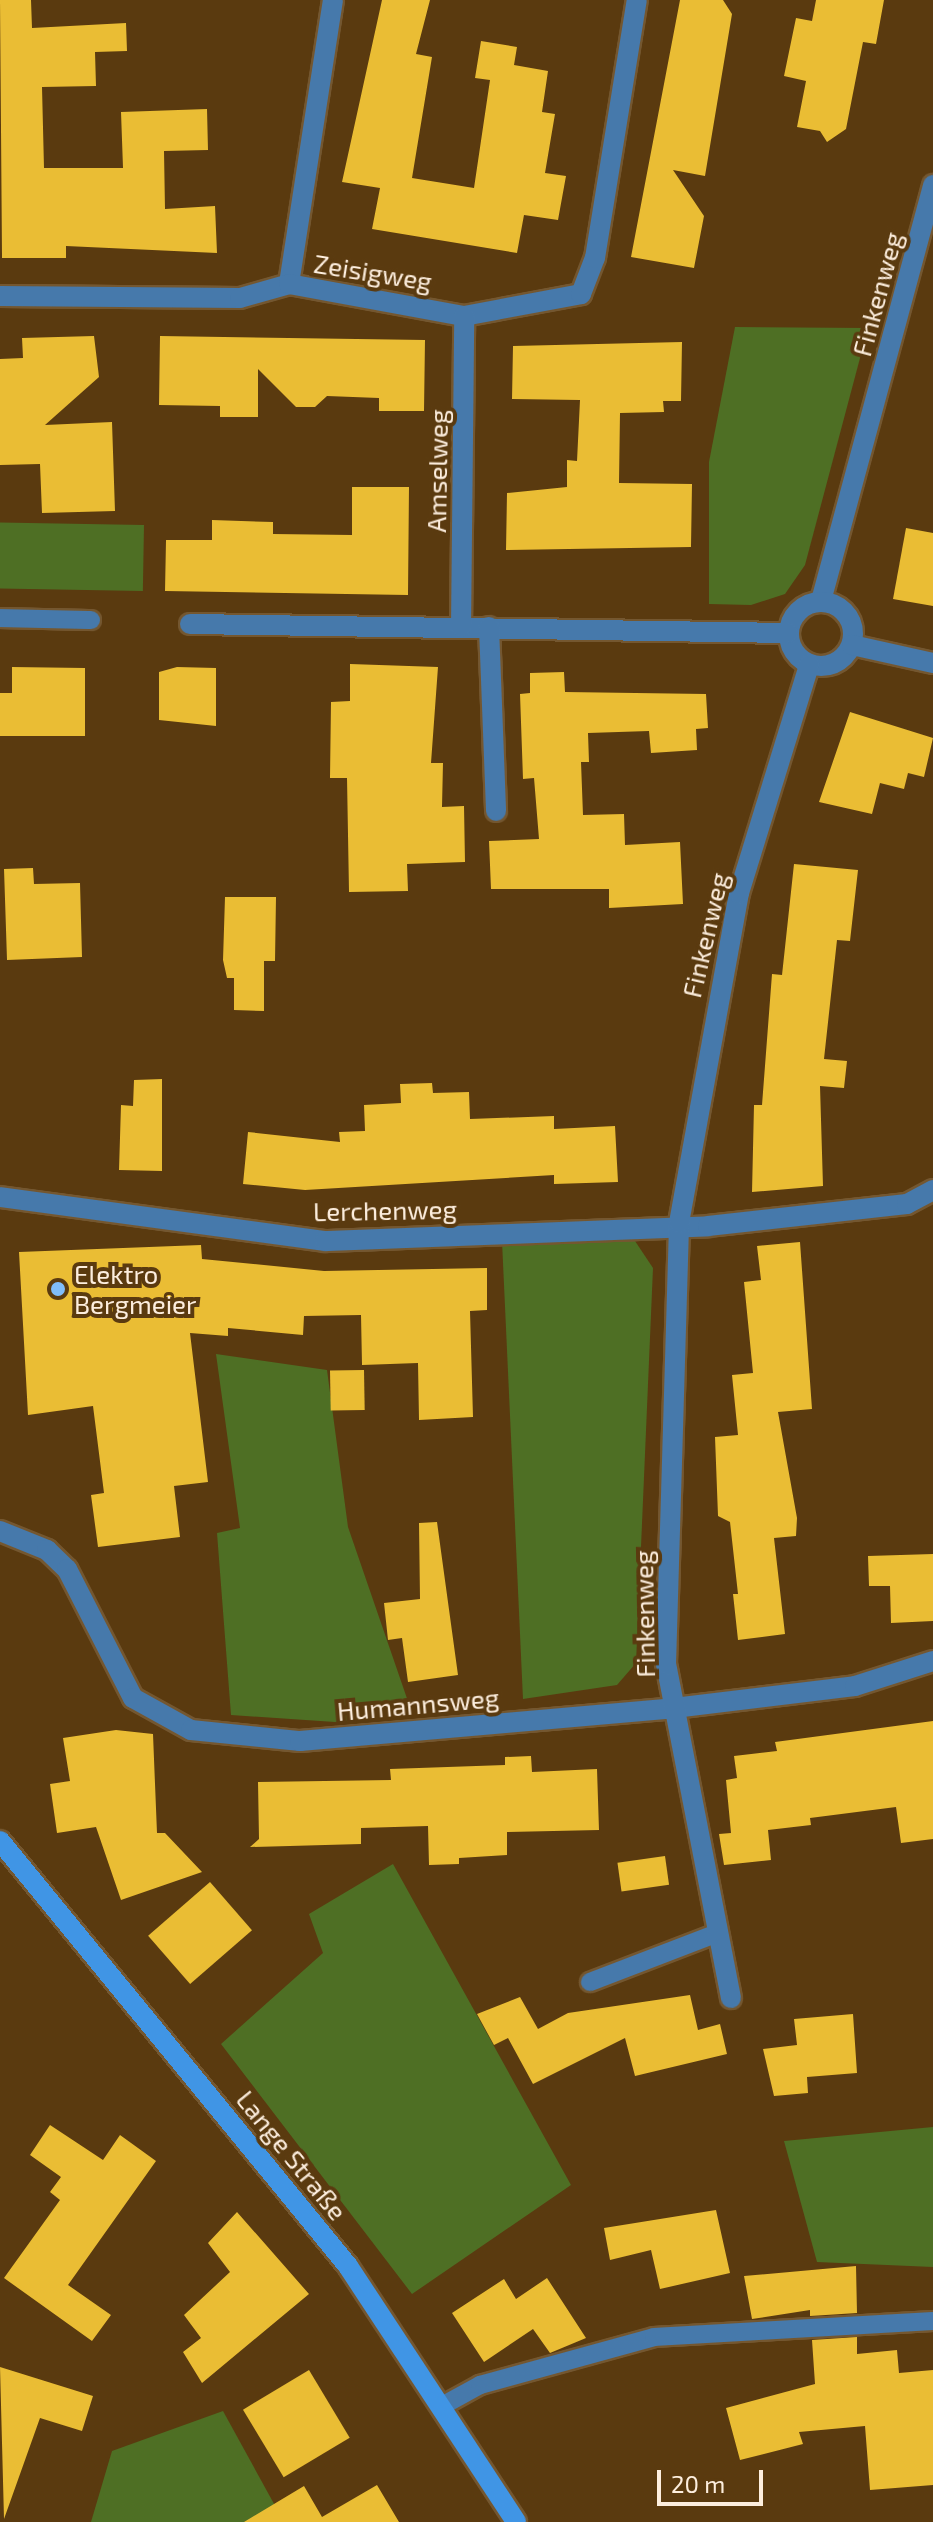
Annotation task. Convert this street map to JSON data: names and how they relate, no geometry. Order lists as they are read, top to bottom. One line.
{"streets":{"main road":["Lange Straße"],"street":["Zeisigweg","Finkenweg","Amselweg","Lerchenweg","Humannsweg"]},"crossings":[["Zeisigweg","Amselweg"],["Finkenweg","Lerchenweg"],["Finkenweg","Humannsweg"]],"places":["Elektro Bergmeier"],"scale_bar":"20 m"}
